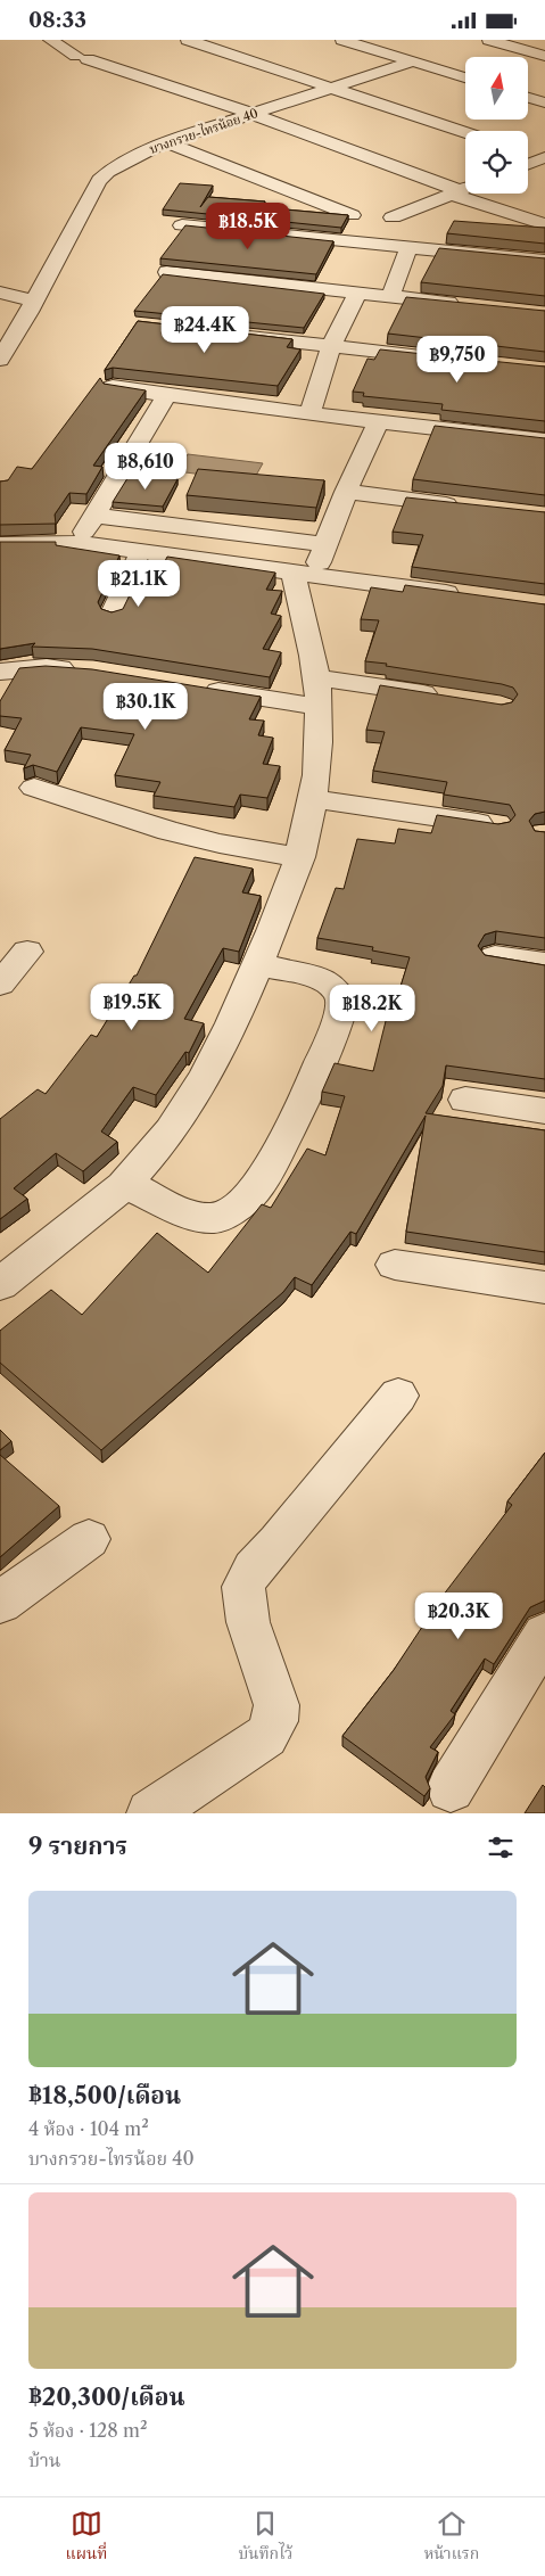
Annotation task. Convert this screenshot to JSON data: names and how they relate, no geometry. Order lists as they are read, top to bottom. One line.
{"streets":{"street":["บางกรวย-ไทรน้อย 40"]},"north":"top","page":{"status":"08:33","price":["฿18.5K","฿24.4K","฿9,750","฿8,610","฿21.1K","฿30.1K","฿19.5K","฿18.2K","฿20.3K"],"heading":"9 รายการ","list":[{"name":"฿18,500/เดือน","note":"4 ห้อง · 104 m² · บางกรวย-ไทรน้อย 40"},{"name":"฿20,300/เดือน","note":"5 ห้อง · 128 m² · บ้าน"}],"tabs":["แผนที่","บันทึกไว้","หน้าแรก"]}}
